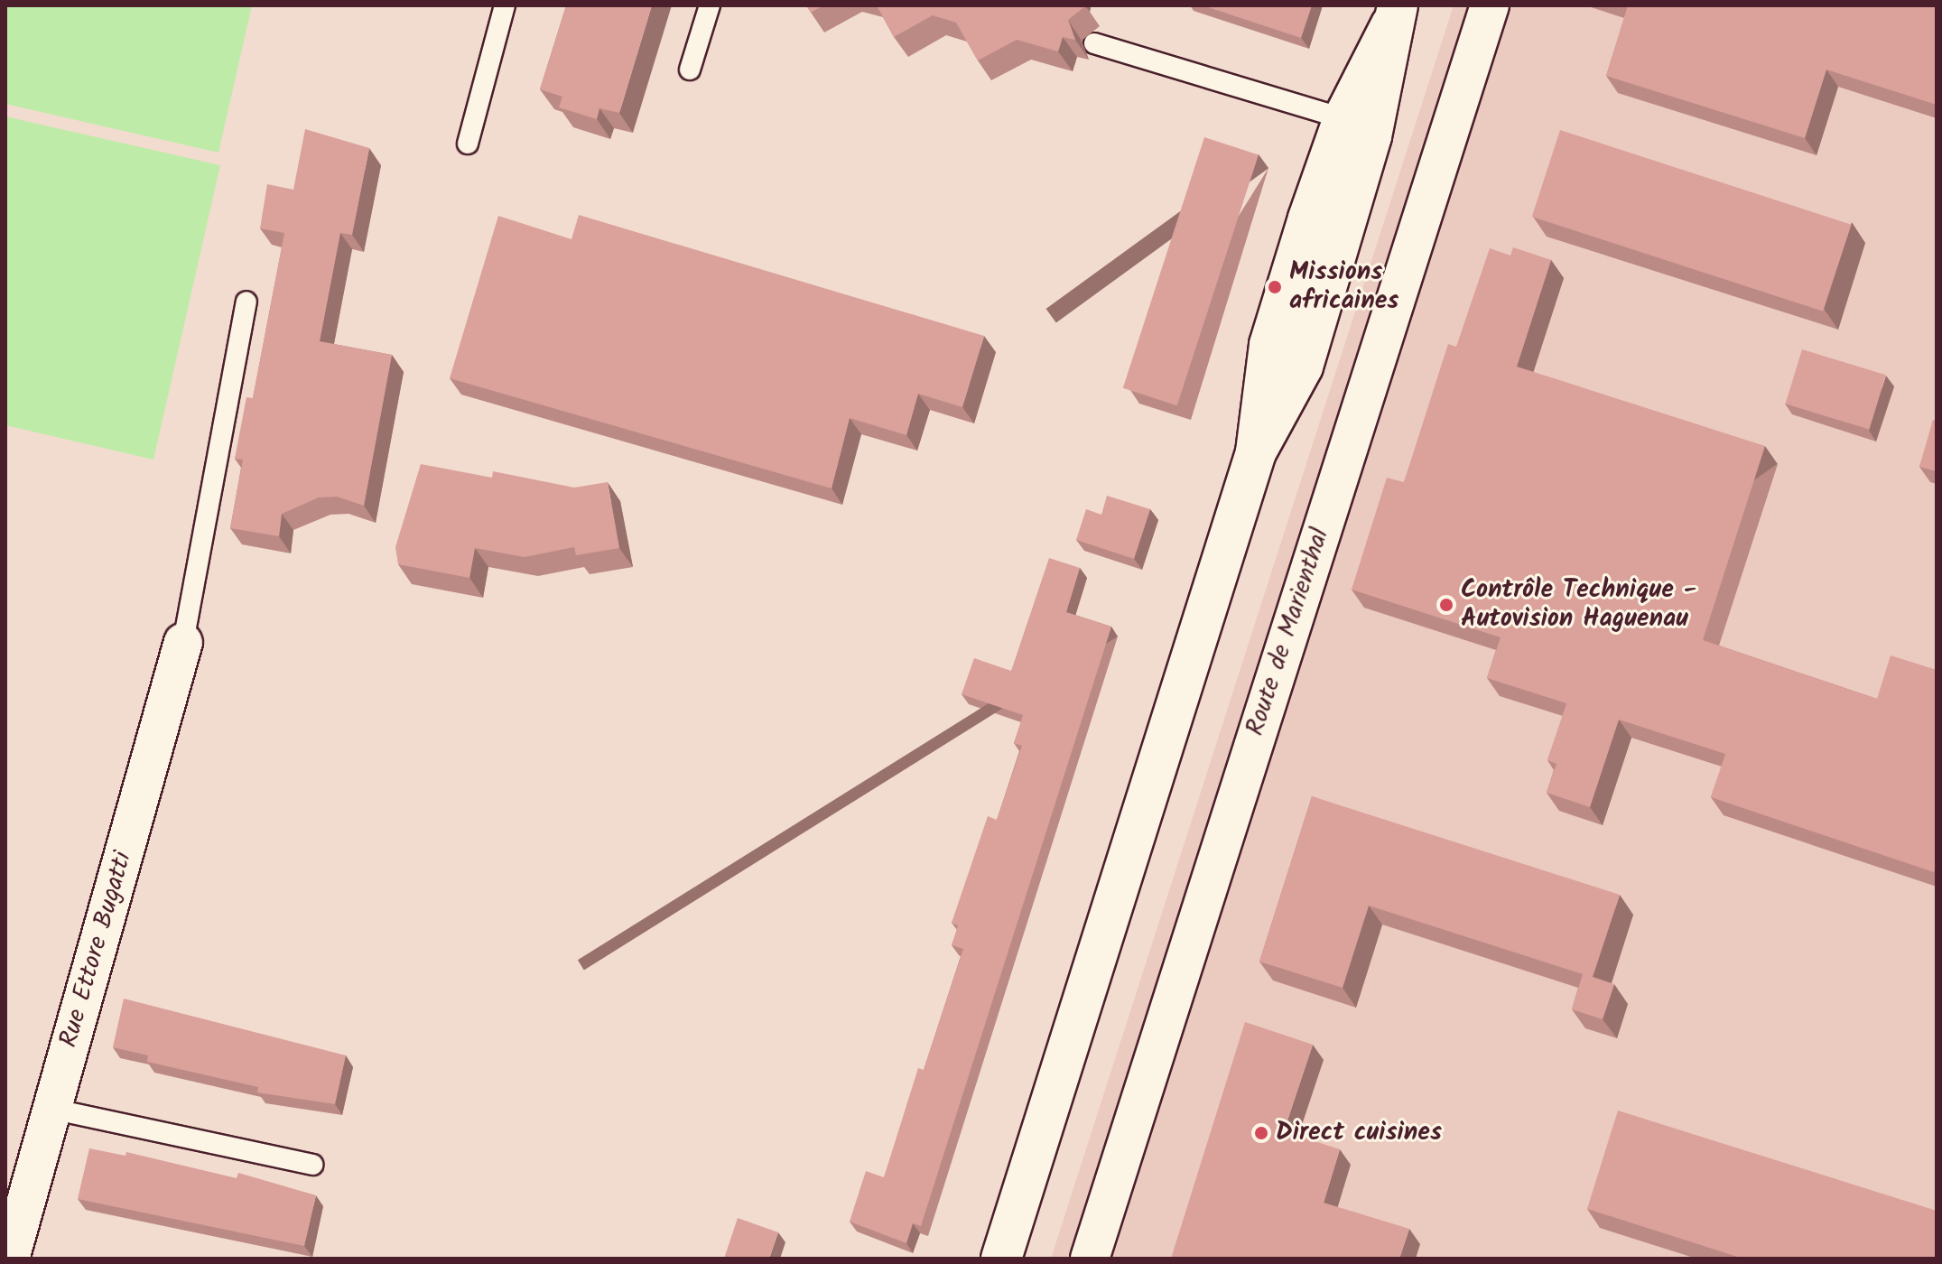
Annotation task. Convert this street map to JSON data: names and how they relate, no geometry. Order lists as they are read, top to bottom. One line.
{"streets":{"street":["Route de Marienthal","Rue Ettore Bugatti"]},"places":["Missions africaines","Contrôle Technique - Autovision Haguenau","Direct cuisines"]}
